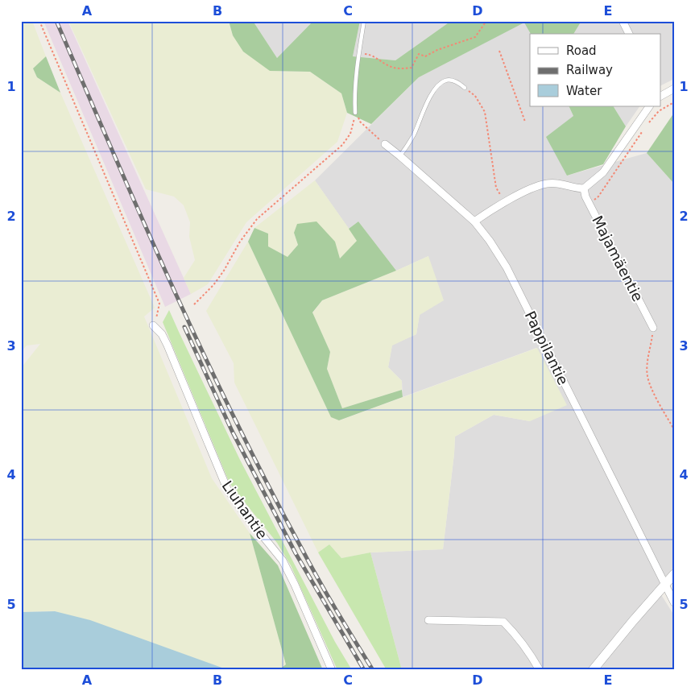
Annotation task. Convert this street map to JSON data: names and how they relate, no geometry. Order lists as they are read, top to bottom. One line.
{"streets":{"street":["Majamäentie","Pappilantie","Liuhantie"]},"legend":["Road","Railway","Water"],"grid":{"columns":["A","B","C","D","E"],"rows":["1","2","3","4","5"]}}
